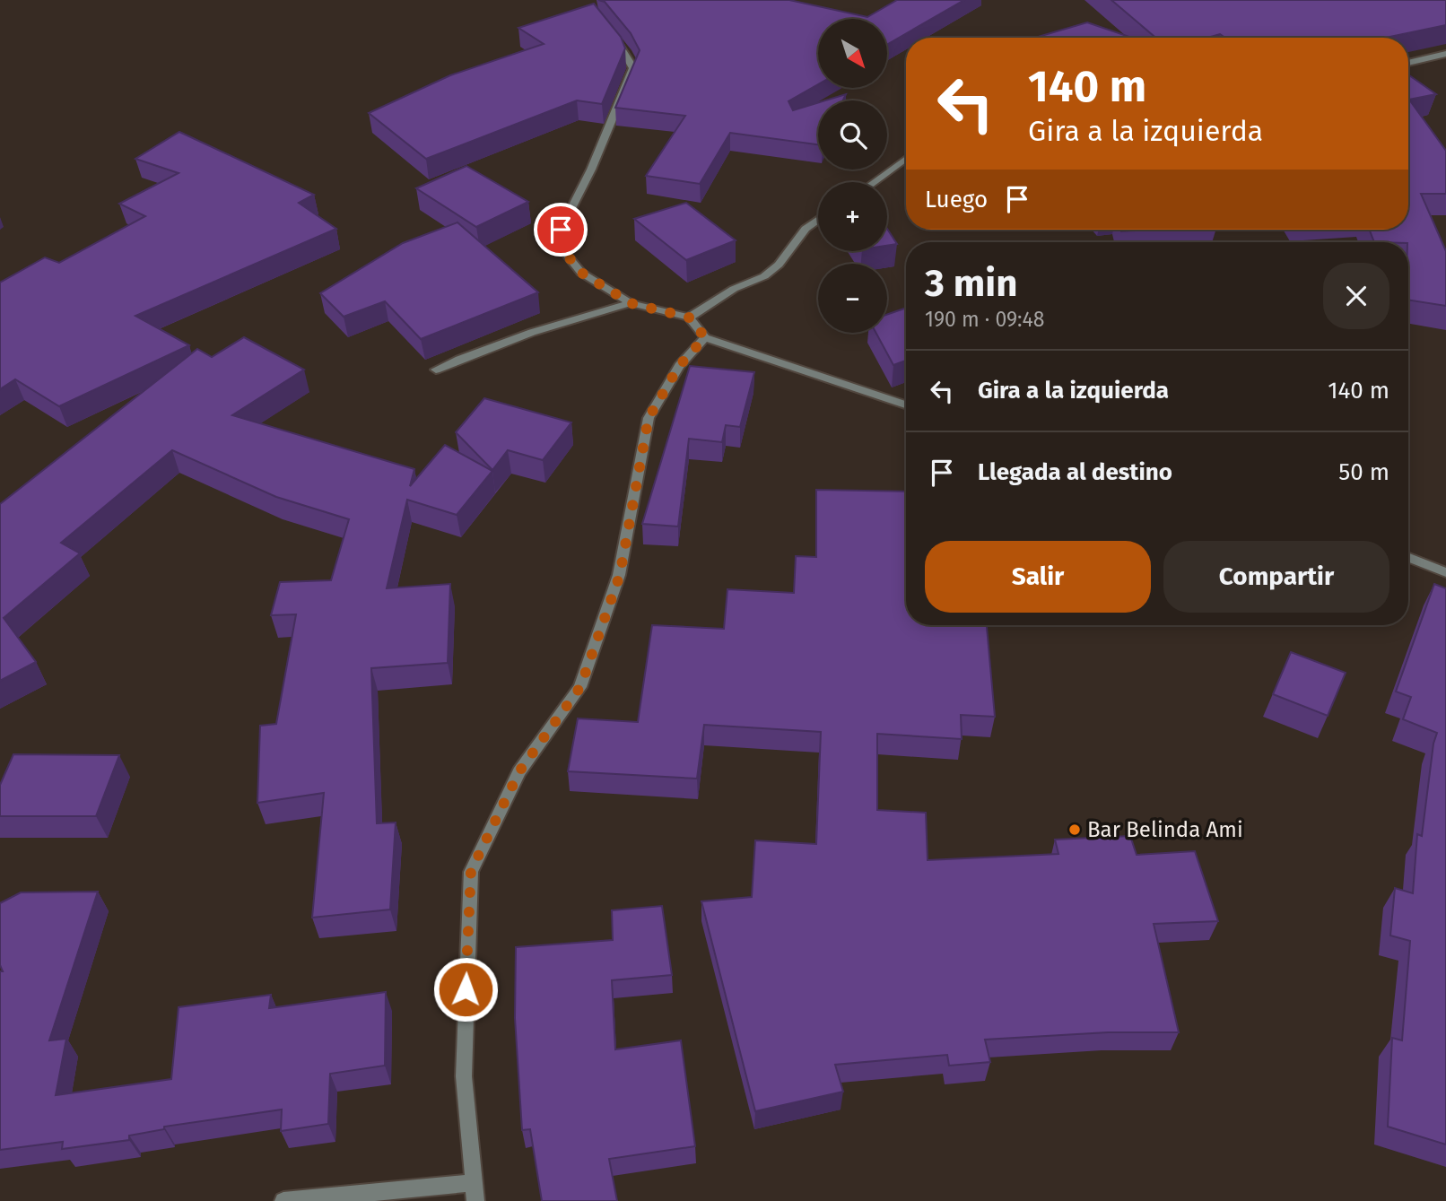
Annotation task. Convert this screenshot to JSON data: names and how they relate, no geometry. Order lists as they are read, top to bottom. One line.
{"places":["Bar Belinda Ami"],"north":"bottom right","page":{"map_buttons":["+","−"],"turn":["140 m","Gira a la izquierda"],"then":"Luego","heading":["3 min","190 m · 09:48"],"list":[{"name":"Gira a la izquierda","value":"140 m"},{"name":"Llegada al destino","value":"50 m"}],"buttons":["Salir","Compartir"]}}
